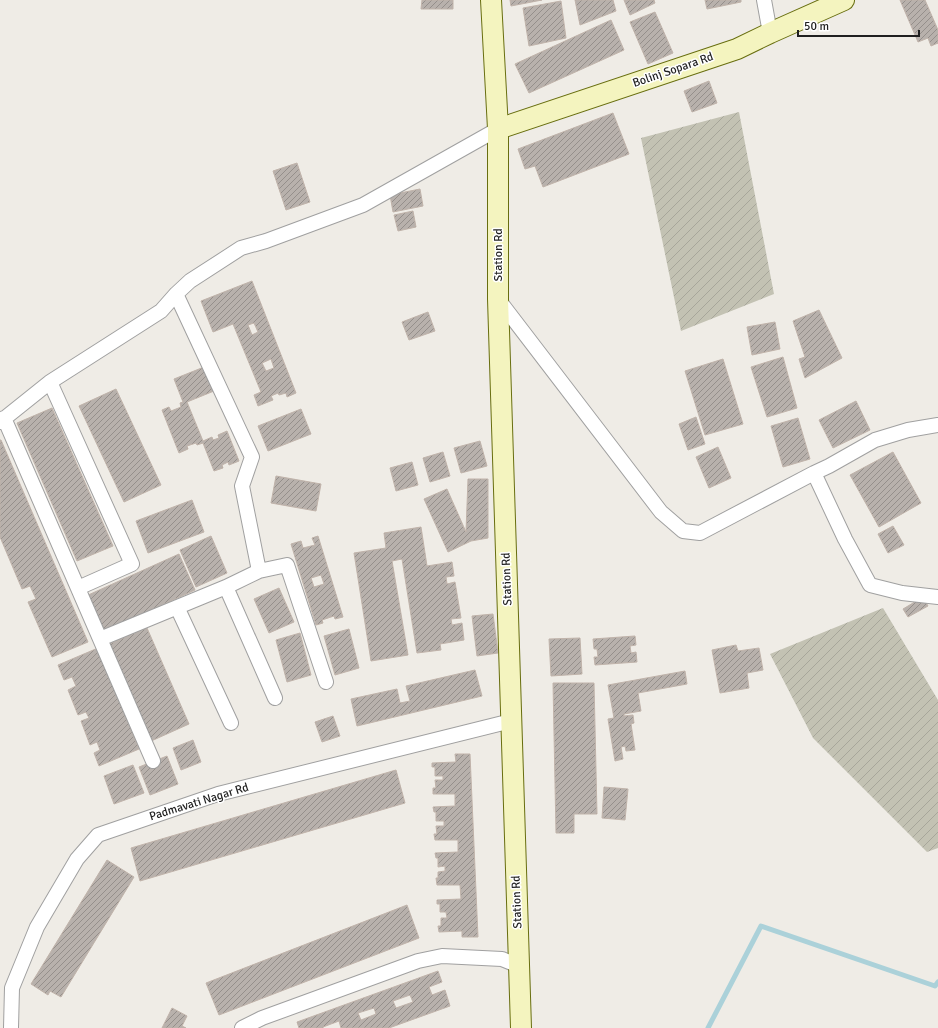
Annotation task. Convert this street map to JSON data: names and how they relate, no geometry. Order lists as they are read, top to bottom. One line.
{"streets":{"main road":["Bolinj Sopara Rd","Station Rd"],"street":["Padmavati Nagar Rd"]},"crossings":[["Bolinj Sopara Rd","Station Rd"],["Station Rd","Padmavati Nagar Rd"]],"scale_bar":"50 m"}
